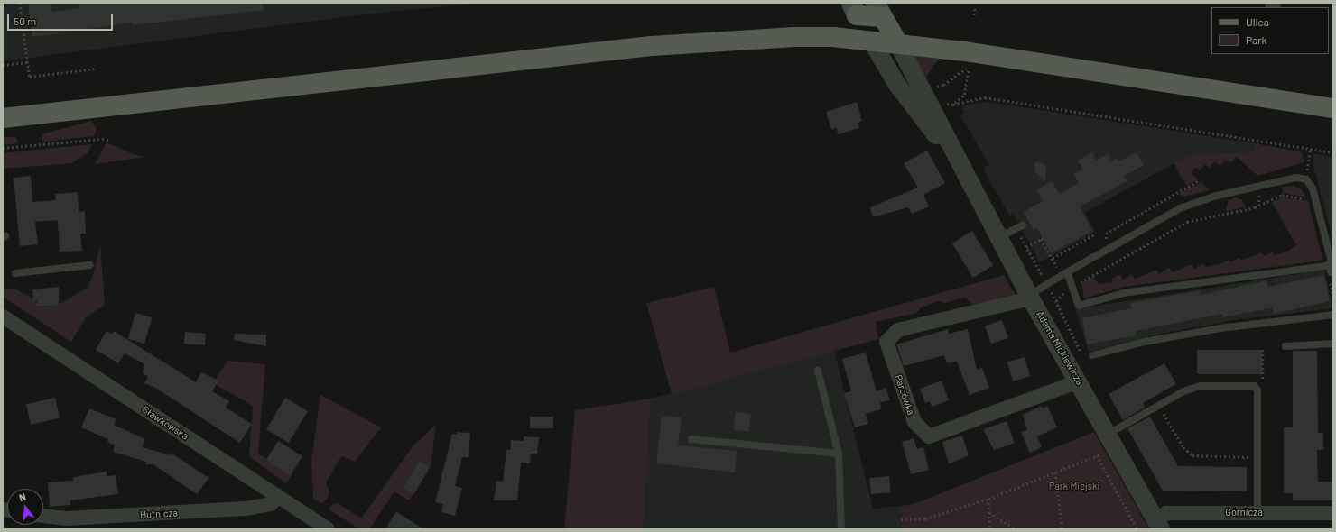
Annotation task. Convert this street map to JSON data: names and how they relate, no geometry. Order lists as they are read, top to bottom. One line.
{"streets":{"street":["Adama Mickiewicza","Parcówka","Sławkowska","Górnicza","Hutnicza"]},"crossings":[["Adama Mickiewicza","Parcówka"],["Adama Mickiewicza","Górnicza"],["Sławkowska","Hutnicza"]],"parks":["Park Miejski"],"legend":["Ulica","Park"],"scale_bar":"50 m","north":"top"}
